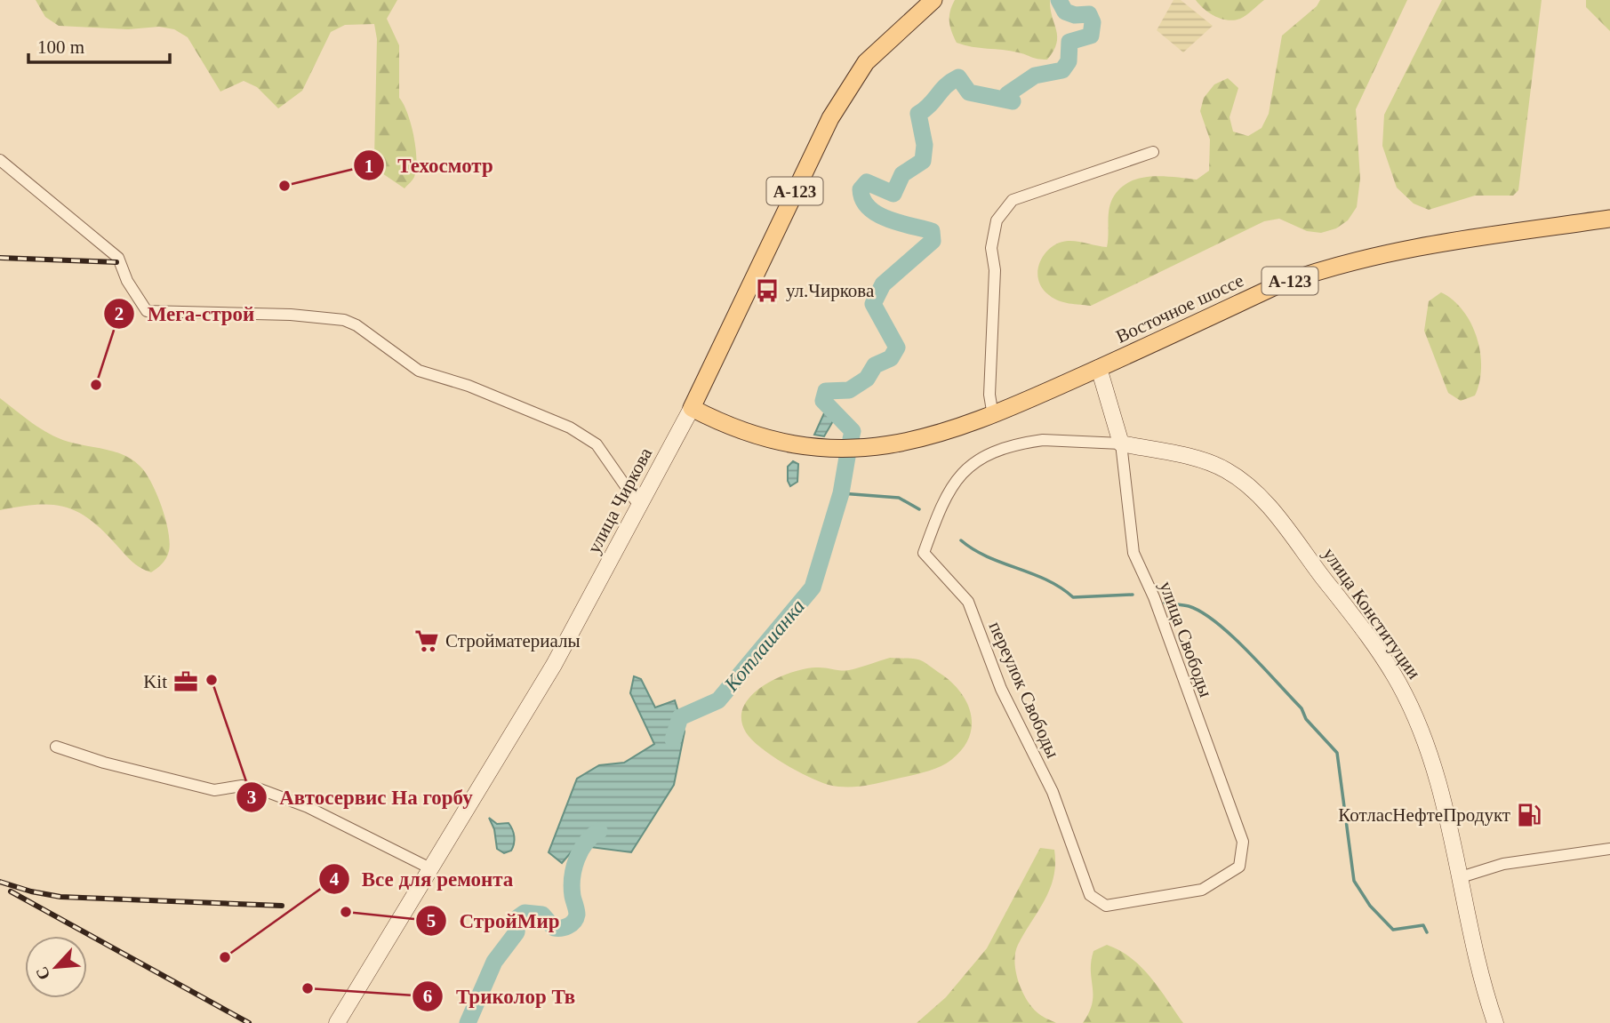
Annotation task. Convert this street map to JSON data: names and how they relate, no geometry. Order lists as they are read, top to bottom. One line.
{"streets":{"main road":["А-123","Восточное шоссе","улица Чиркова","улица Конституции"],"street":["улица Свободы","переулок Свободы"]},"crossings":[["А-123","Восточное шоссе"],["А-123","улица Чиркова"],["улица Конституции","улица Свободы"],["улица Конституции","переулок Свободы"],["улица Свободы","переулок Свободы"]],"water":["Котлашанка"],"places":{"other":["Техосмотр","Мега-строй","Автосервис На горбу","СтройМир","Все для ремонта","Триколор Тв"],"bus stop":["ул.Чиркова"],"supermarket":["Стройматериалы"],"office":["Kit"],"fuel station":["КотласНефтеПродукт"]},"scale_bar":"100 m","north":"bottom left"}
